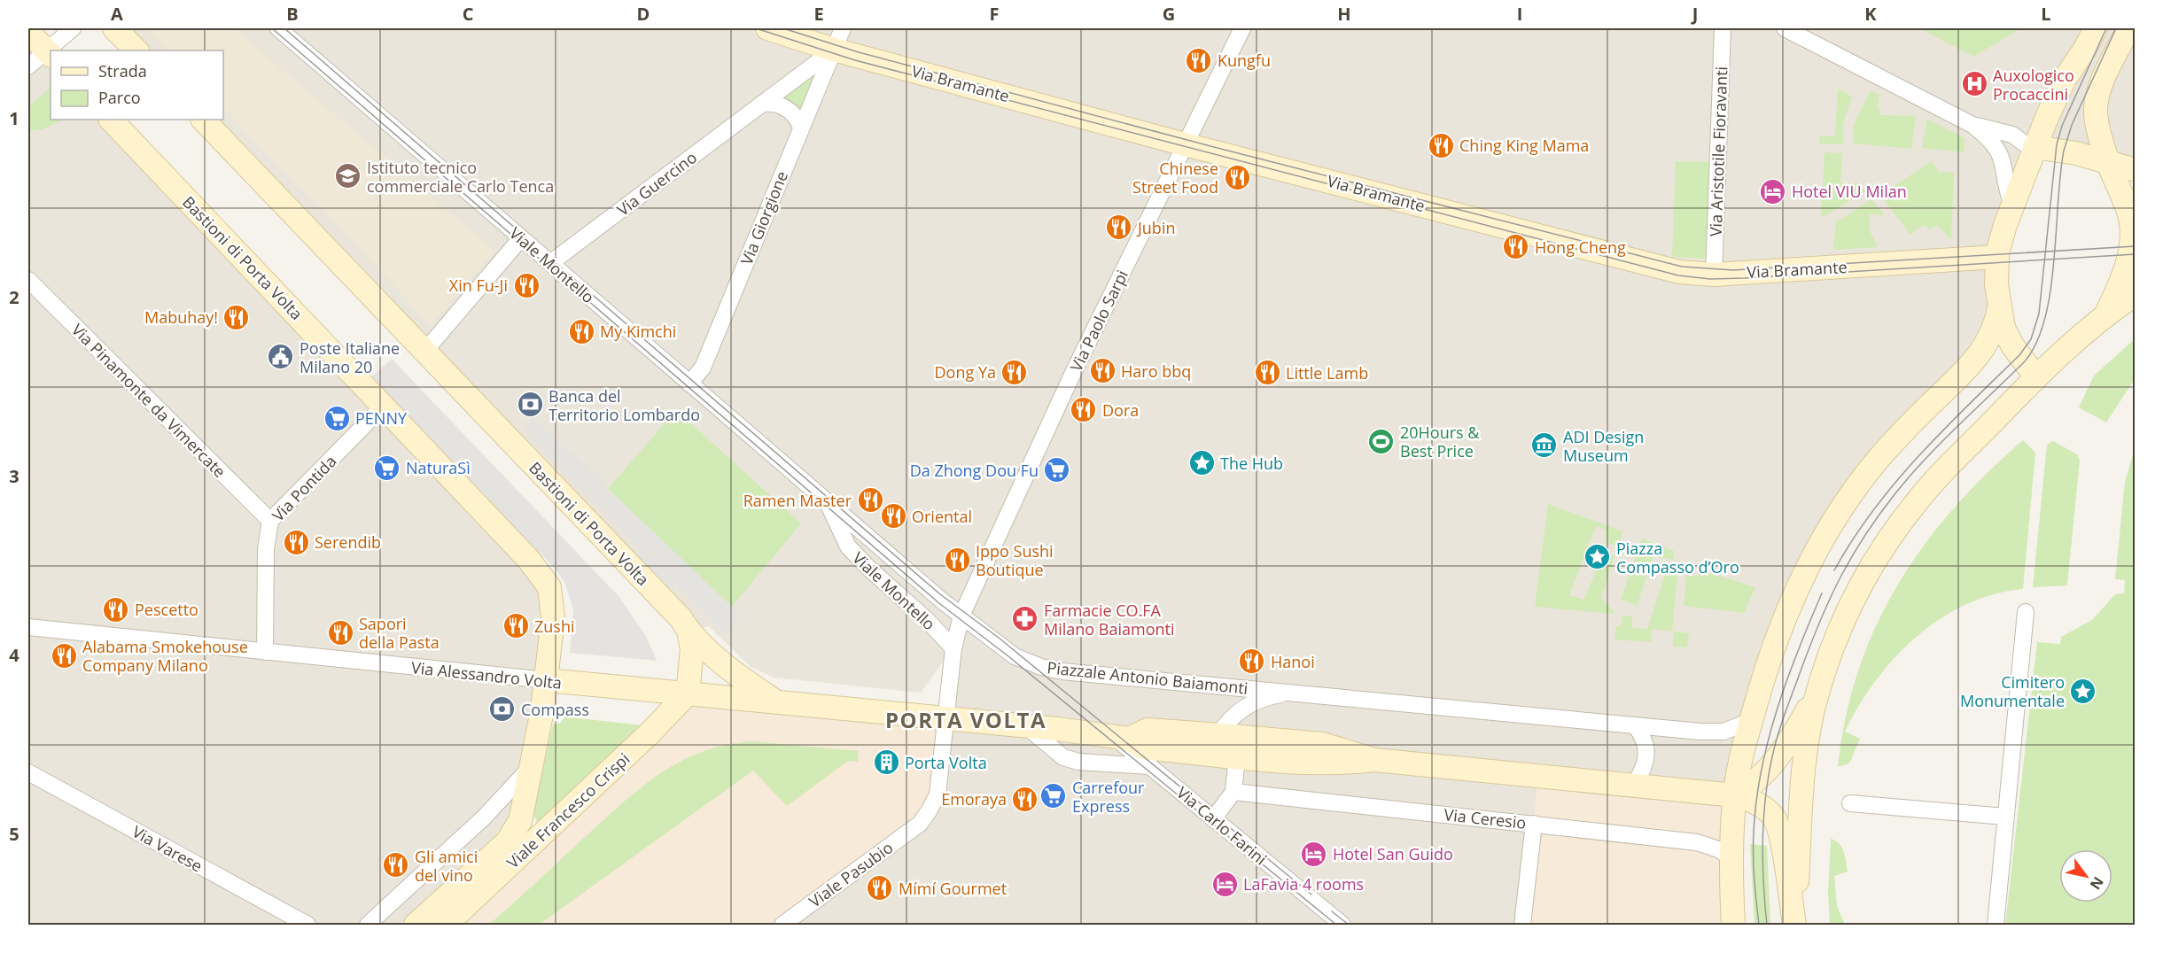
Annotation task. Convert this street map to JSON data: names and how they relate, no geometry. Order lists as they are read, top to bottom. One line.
{"streets":{"main road":["Via Bramante","Bastioni di Porta Volta","Via Alessandro Volta","Viale Francesco Crispi"],"street":["Via Aristotile Fioravanti","Via Guercino","Via Giorgione","Viale Montello","Via Paolo Sarpi","Via Pinamonte da Vimercate","Via Pontida","Piazzale Antonio Baiamonti","Via Ceresio","Via Carlo Farini","Via Varese","Viale Pasubio"]},"crossings":[["Via Bramante","Via Aristotile Fioravanti"],["Via Bramante","Via Guercino"],["Via Bramante","Via Giorgione"],["Via Bramante","Via Paolo Sarpi"],["Via Guercino","Via Giorgione"],["Via Guercino","Viale Montello"],["Via Giorgione","Viale Montello"],["Bastioni di Porta Volta","Via Pontida"],["Bastioni di Porta Volta","Via Alessandro Volta"],["Bastioni di Porta Volta","Viale Francesco Crispi"],["Viale Montello","Via Paolo Sarpi"],["Viale Montello","Piazzale Antonio Baiamonti"],["Via Paolo Sarpi","Piazzale Antonio Baiamonti"],["Via Pinamonte da Vimercate","Via Pontida"],["Via Pontida","Via Alessandro Volta"],["Via Alessandro Volta","Viale Francesco Crispi"],["Via Alessandro Volta","Viale Pasubio"]],"districts":["PORTA VOLTA"],"places":{"restaurant":["Kungfu","Ching King Mama","Chinese Street Food","Jubin","Hong Cheng","Xin Fu-Ji","Mabuhay!","My Kimchi","Haro bbq","Dong Ya","Little Lamb","Dora","Ramen Master","Oriental","Serendib","Ippo Sushi Boutique","Pescetto","Zushi","Sapori della Pasta","Alabama Smokehouse Company Milano","Hanoi","Emoraya","Gli amici del vino","Mímí Gourmet"],"hospital":["Auxologico Procaccini"],"school or university":["Istituto tecnico commerciale Carlo Tenca"],"hotel":["Hotel VIU Milan","Hotel San Guido","LaFavia 4 rooms"],"public building":["Poste Italiane Milano 20"],"bank":["Banca del Territorio Lombardo","Compass"],"supermarket":["PENNY","NaturaSì","Da Zhong Dou Fu","Carrefour Express"],"sports":["20Hours & Best Price"],"museum":["ADI Design Museum"],"place":["The Hub","Piazza Compasso d’Oro","Cimitero Monumentale"],"pharmacy":["Farmacie CO.FA Milano Baiamonti"],"building":["Porta Volta"]},"legend":["Strada","Parco"],"north":"bottom right","grid":{"columns":["A","B","C","D","E","F","G","H","I","J","K","L"],"rows":["1","2","3","4","5"]}}
